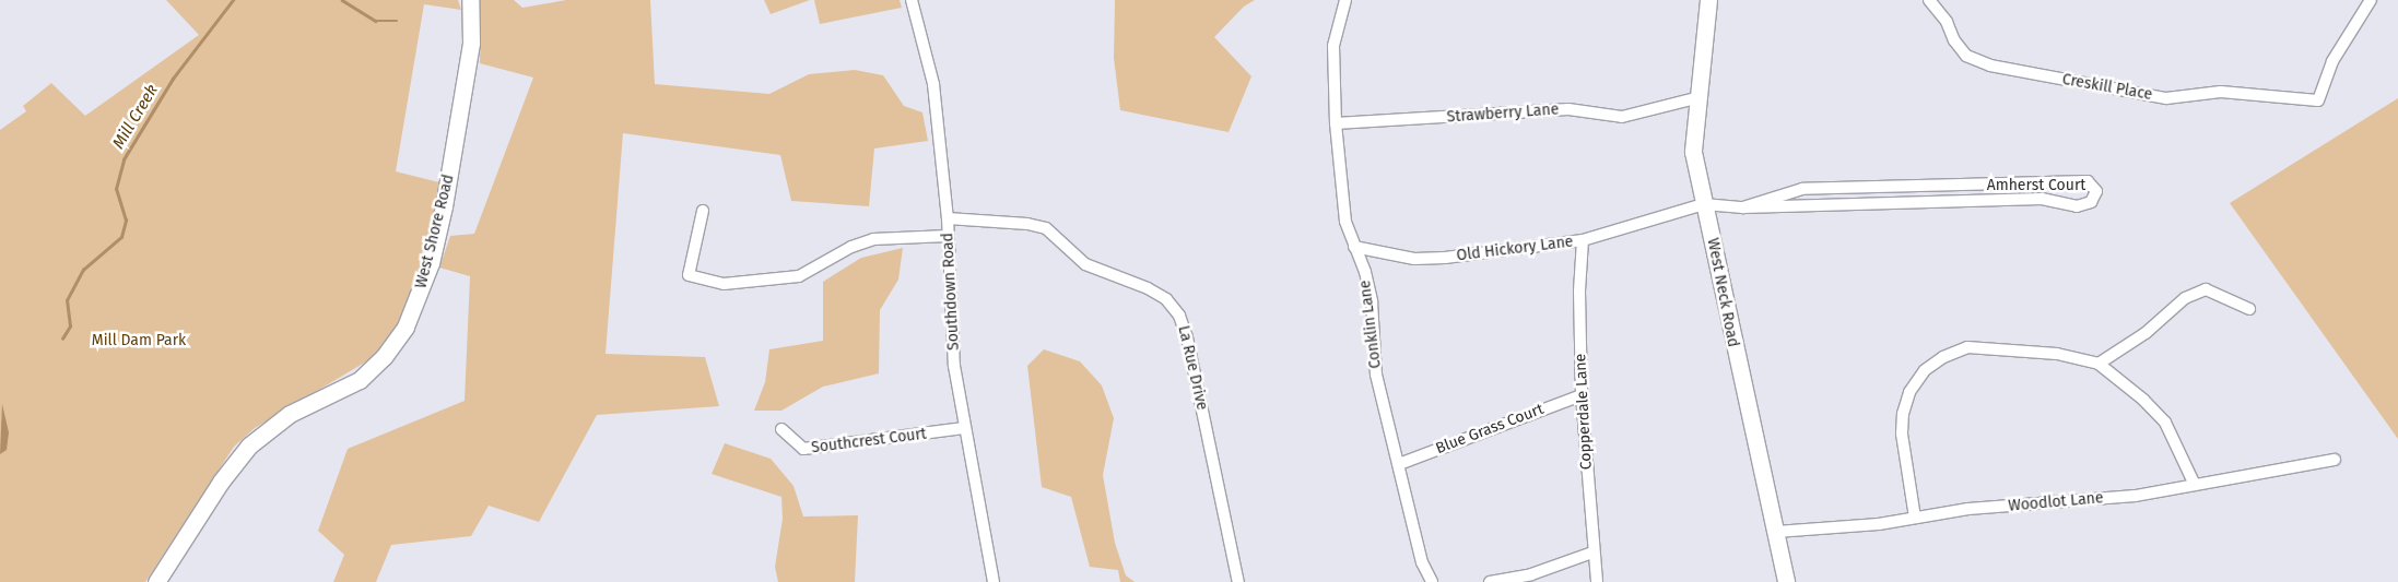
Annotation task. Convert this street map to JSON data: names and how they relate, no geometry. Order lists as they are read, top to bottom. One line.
{"streets":{"street":["Creskill Place","Strawberry Lane","Amherst Court","West Shore Road","Old Hickory Lane","Southdown Road","West Neck Road","Conklin Lane","La Rue Drive","Copperdale Lane","Blue Grass Court","Southcrest Court","Woodlot Lane"]},"crossings":[["Strawberry Lane","West Neck Road"],["Strawberry Lane","Conklin Lane"],["Amherst Court","Old Hickory Lane"],["Amherst Court","West Neck Road"],["Old Hickory Lane","West Neck Road"],["Old Hickory Lane","Conklin Lane"],["Old Hickory Lane","Copperdale Lane"],["Southdown Road","La Rue Drive"],["Southdown Road","Southcrest Court"],["West Neck Road","Woodlot Lane"],["Conklin Lane","Blue Grass Court"],["Copperdale Lane","Blue Grass Court"]],"water":["Mill Creek"],"parks":["Mill Dam Park"]}
